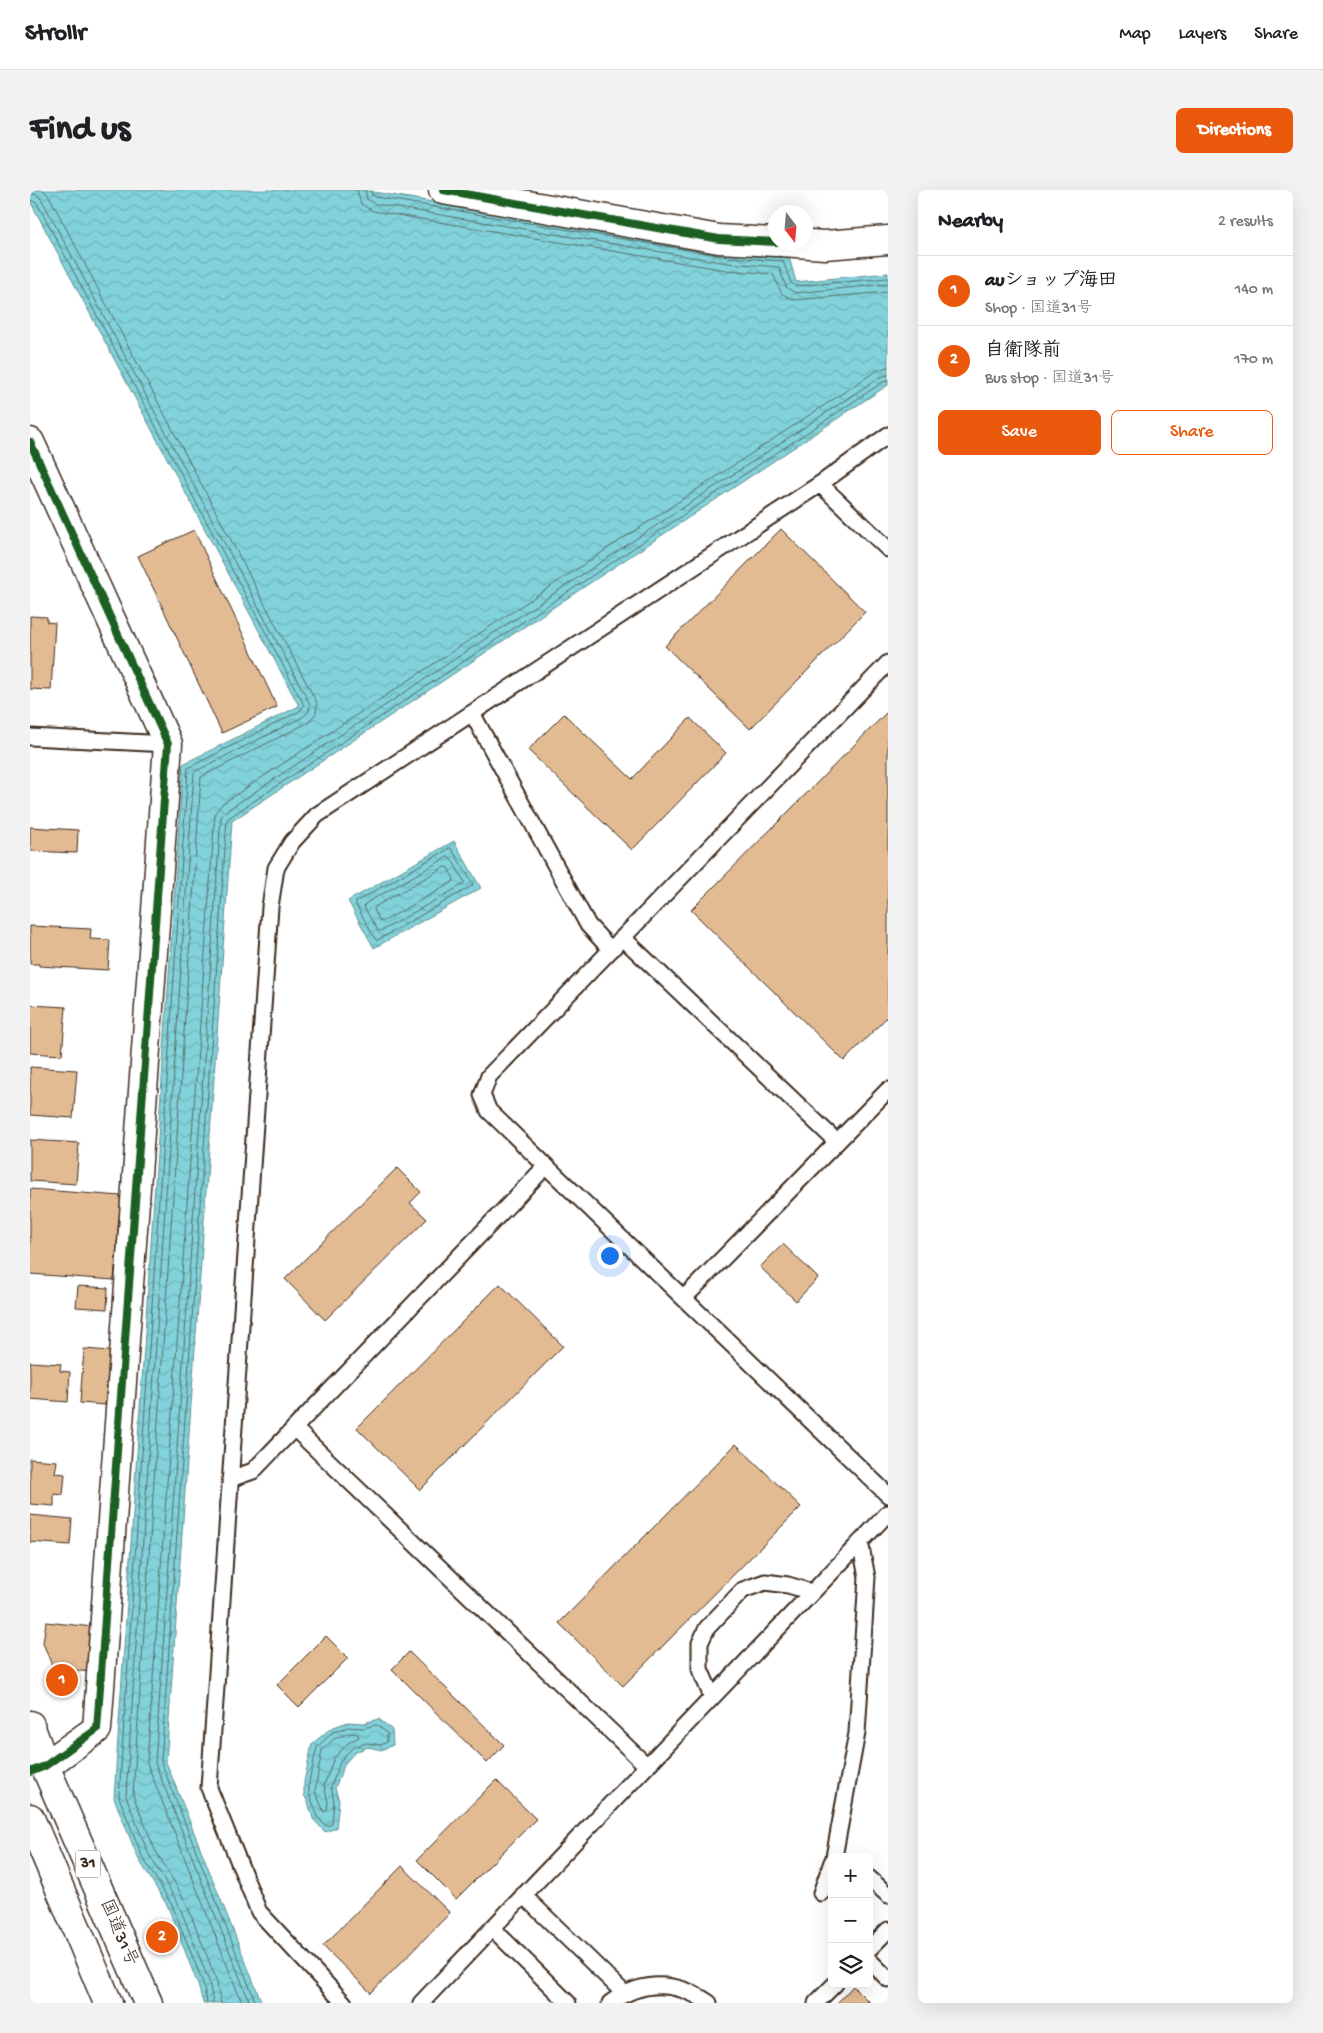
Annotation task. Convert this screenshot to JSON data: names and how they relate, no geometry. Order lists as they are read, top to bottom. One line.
{"streets":{"main road":["31","国道31号"]},"north":"bottom","page":{"header":"Strollr","nav":["Map","Layers","Share"],"buttons":["Directions",["Save","Share"]],"title":"Find us","heading":["Nearby","2 results"],"list":[{"mark":"1","name":"auショップ海田","note":"Shop · 国道31号","value":"140 m"},{"mark":"2","name":"自衛隊前","note":"Bus stop · 国道31号","value":"170 m"}],"pins":["1","2"],"map_buttons":["+","−"]}}
